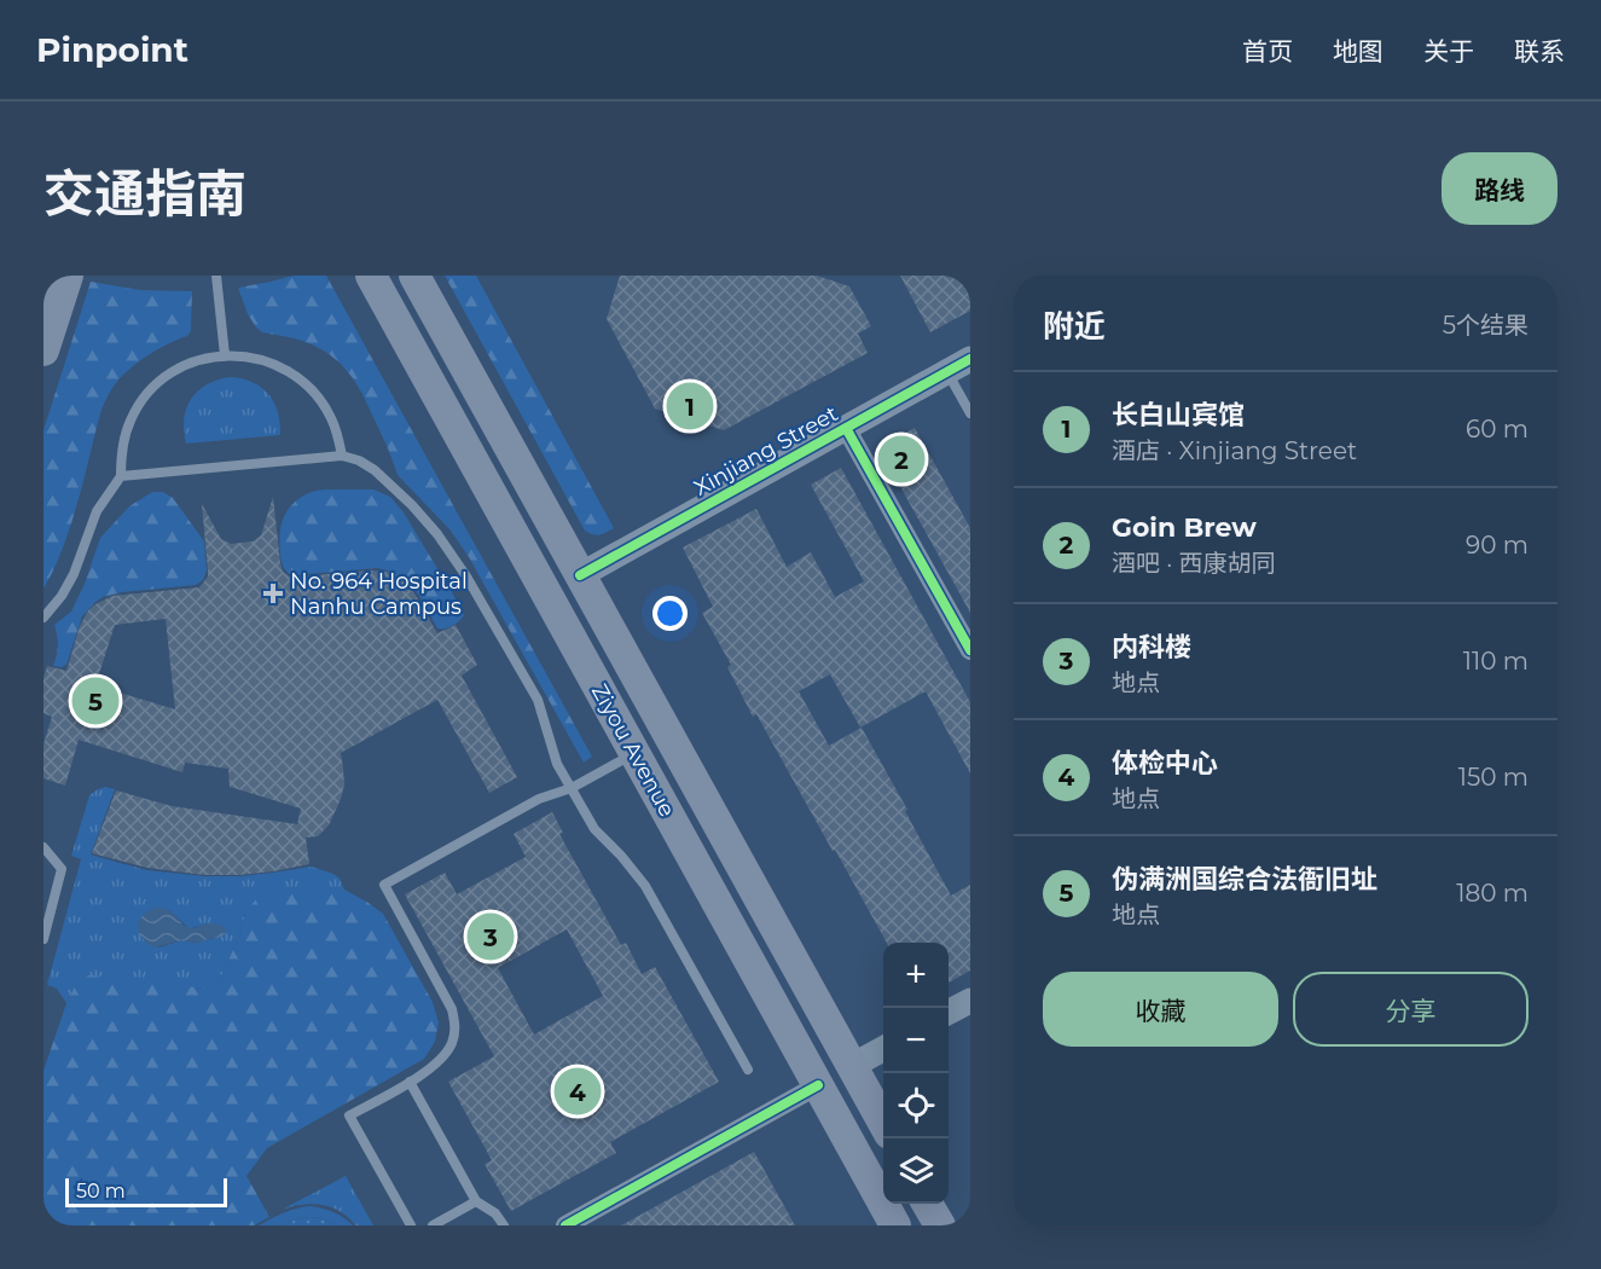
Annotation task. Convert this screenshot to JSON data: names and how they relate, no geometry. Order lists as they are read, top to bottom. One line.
{"streets":{"main road":["Ziyou Avenue"],"street":["Xinjiang Street"]},"crossings":[["Xinjiang Street","Ziyou Avenue"]],"places":{"health":["No. 964 Hospital Nanhu Campus"]},"scale_bar":"50 m","page":{"header":"Pinpoint","nav":["首页","地图","关于","联系"],"title":"交通指南","buttons":["路线",["收藏","分享"]],"heading":["附近","5个结果"],"list":[{"mark":"1","name":"长白山宾馆","note":"酒店 · Xinjiang Street","value":"60 m"},{"mark":"2","name":"Goin Brew","note":"酒吧 · 西康胡同","value":"90 m"},{"mark":"3","name":"内科楼","note":"地点","value":"110 m"},{"mark":"4","name":"体检中心","note":"地点","value":"150 m"},{"mark":"5","name":"伪满洲国综合法衙旧址","note":"地点","value":"180 m"}],"pins":["1","2","5","3","4"],"map_buttons":["+","−"],"scale":"50 m"}}
